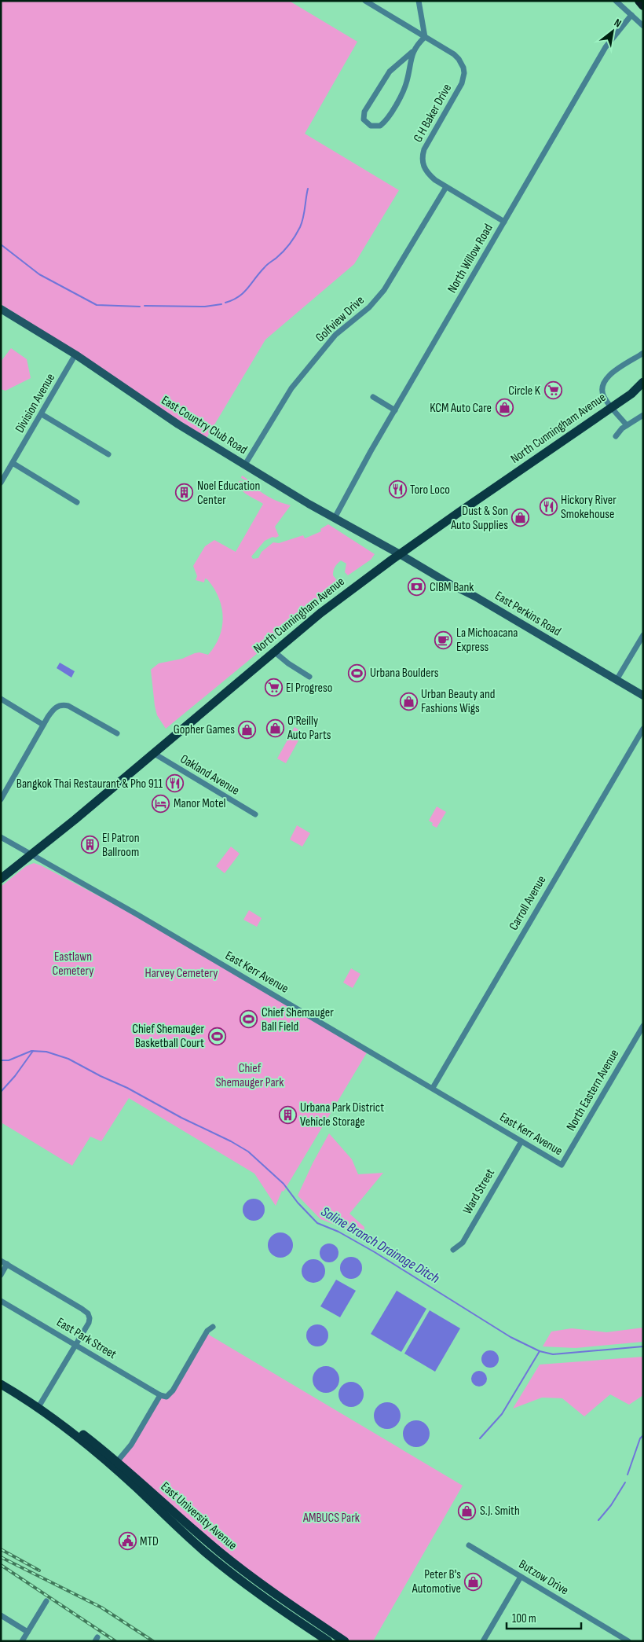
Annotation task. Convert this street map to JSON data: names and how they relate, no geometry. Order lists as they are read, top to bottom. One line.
{"streets":{"main road":["North Cunningham Avenue","East University Avenue"],"street":["G H Baker Drive","North Willow Road","Golfview Drive","Division Avenue","East Country Club Road","East Perkins Road","Oakland Avenue","Carroll Avenue","East Kerr Avenue","North Eastern Avenue","Ward Street","East Park Street","Butzow Drive"]},"crossings":[["G H Baker Drive","North Willow Road"],["G H Baker Drive","Golfview Drive"],["North Willow Road","East Country Club Road"],["Golfview Drive","East Country Club Road"],["Division Avenue","East Country Club Road"],["East Country Club Road","North Cunningham Avenue"],["East Country Club Road","East Perkins Road"],["North Cunningham Avenue","East Perkins Road"],["North Cunningham Avenue","Oakland Avenue"],["North Cunningham Avenue","East Kerr Avenue"],["Carroll Avenue","East Kerr Avenue"],["East Kerr Avenue","North Eastern Avenue"],["East Kerr Avenue","Ward Street"]],"water":["Saline Branch Drainage Ditch"],"parks":["Eastlawn Cemetery","Harvey Cemetery","Chief Shemauger Park","AMBUCS Park"],"places":{"supermarket":["Circle K","El Progreso"],"shop":["KCM Auto Care","Dust & Son Auto Supplies","Urban Beauty and Fashions Wigs","O'Reilly Auto Parts","Gopher Games","S.J. Smith","Peter B's Automotive"],"restaurant":["Toro Loco","Hickory River Smokehouse","Bangkok Thai Restaurant & Pho 911"],"building":["Noel Education Center","El Patron Ballroom","Urbana Park District Vehicle Storage"],"bank":["CIBM Bank"],"cafe":["La Michoacana Express"],"sports":["Urbana Boulders","Chief Shemauger Ball Field","Chief Shemauger Basketball Court"],"hotel":["Manor Motel"],"public building":["MTD"]},"scale_bar":"100 m","north":"top right"}
